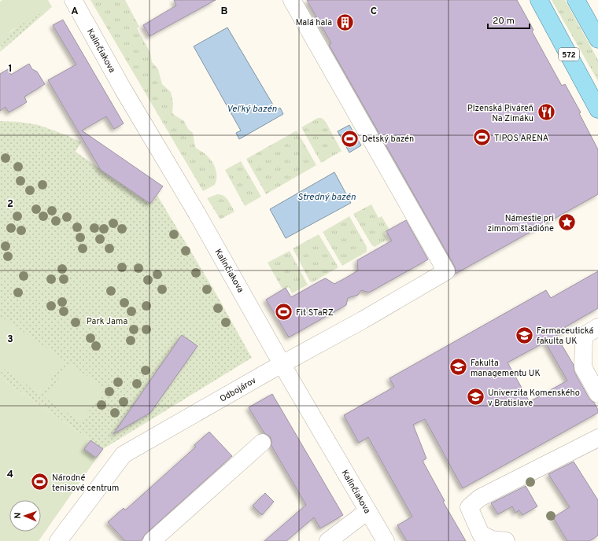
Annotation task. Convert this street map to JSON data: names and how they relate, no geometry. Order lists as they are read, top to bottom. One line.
{"streets":{"main road":["572"],"street":["Kalinčiakova","Odbojárov"]},"crossings":[["Kalinčiakova","Odbojárov"]],"water":["Veľký bazén","Stredný bazén"],"parks":["Park Jama"],"places":{"building":["Malá hala"],"restaurant":["Plzenská Piváreň Na Zimáku"],"sports":["TIPOS ARENA","Detský bazén","Fit STaRZ","Národné tenisové centrum"],"place":["Námestie pri zimnom štadióne"],"school or university":["Farmaceutická fakulta UK","Fakulta managementu UK","Univerzita Komenského v Bratislave"]},"scale_bar":"20 m","north":"left","grid":{"columns":["A","B","C"],"rows":["1","2","3","4"]}}
